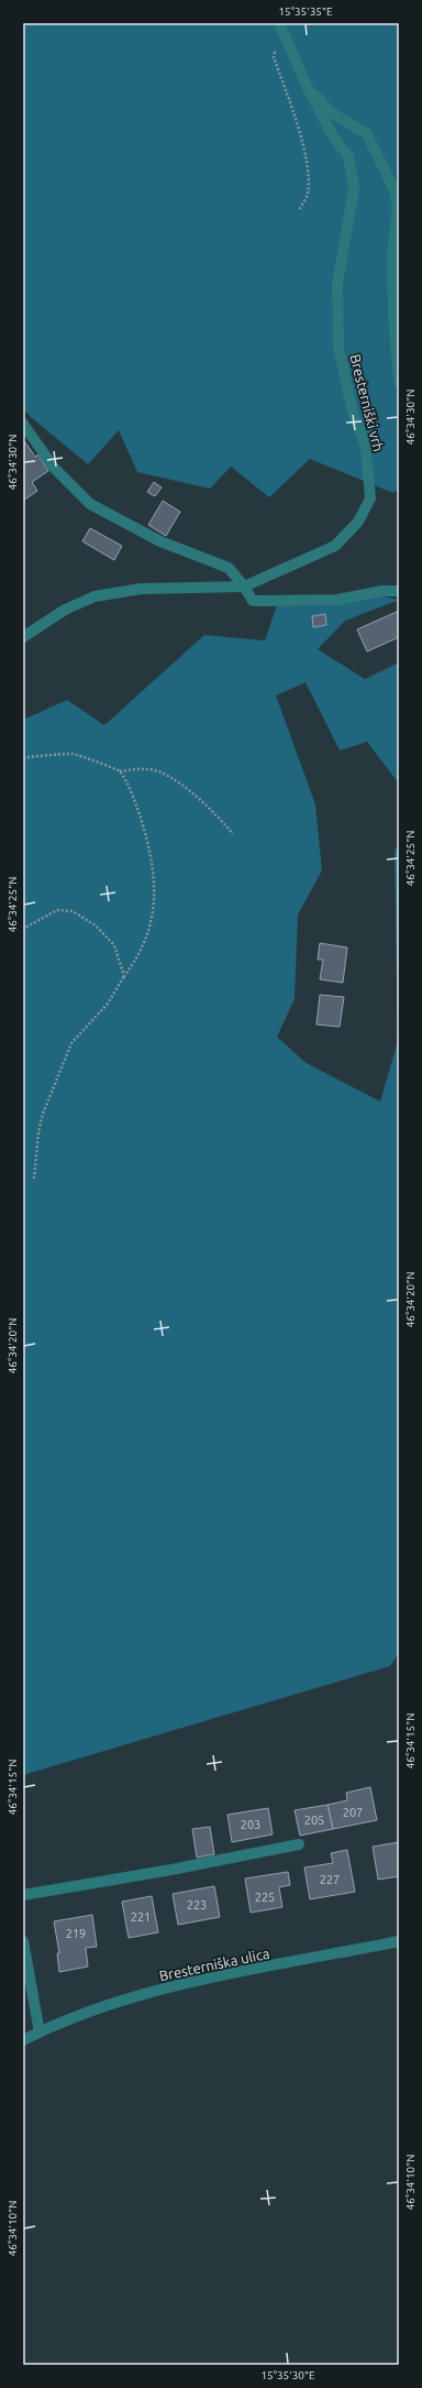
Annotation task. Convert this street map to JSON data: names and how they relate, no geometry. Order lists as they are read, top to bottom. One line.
{"streets":{"street":["Bresterniški vrh","Bresterniška ulica"]},"house_numbers":["207","205","203","227","225","223","221","219"],"coordinates":["15°35'35\"E","46°34'30\"N","46°34'25\"N","46°34'20\"N","46°34'15\"N","46°34'10\"N","15°35'30\"E"]}
